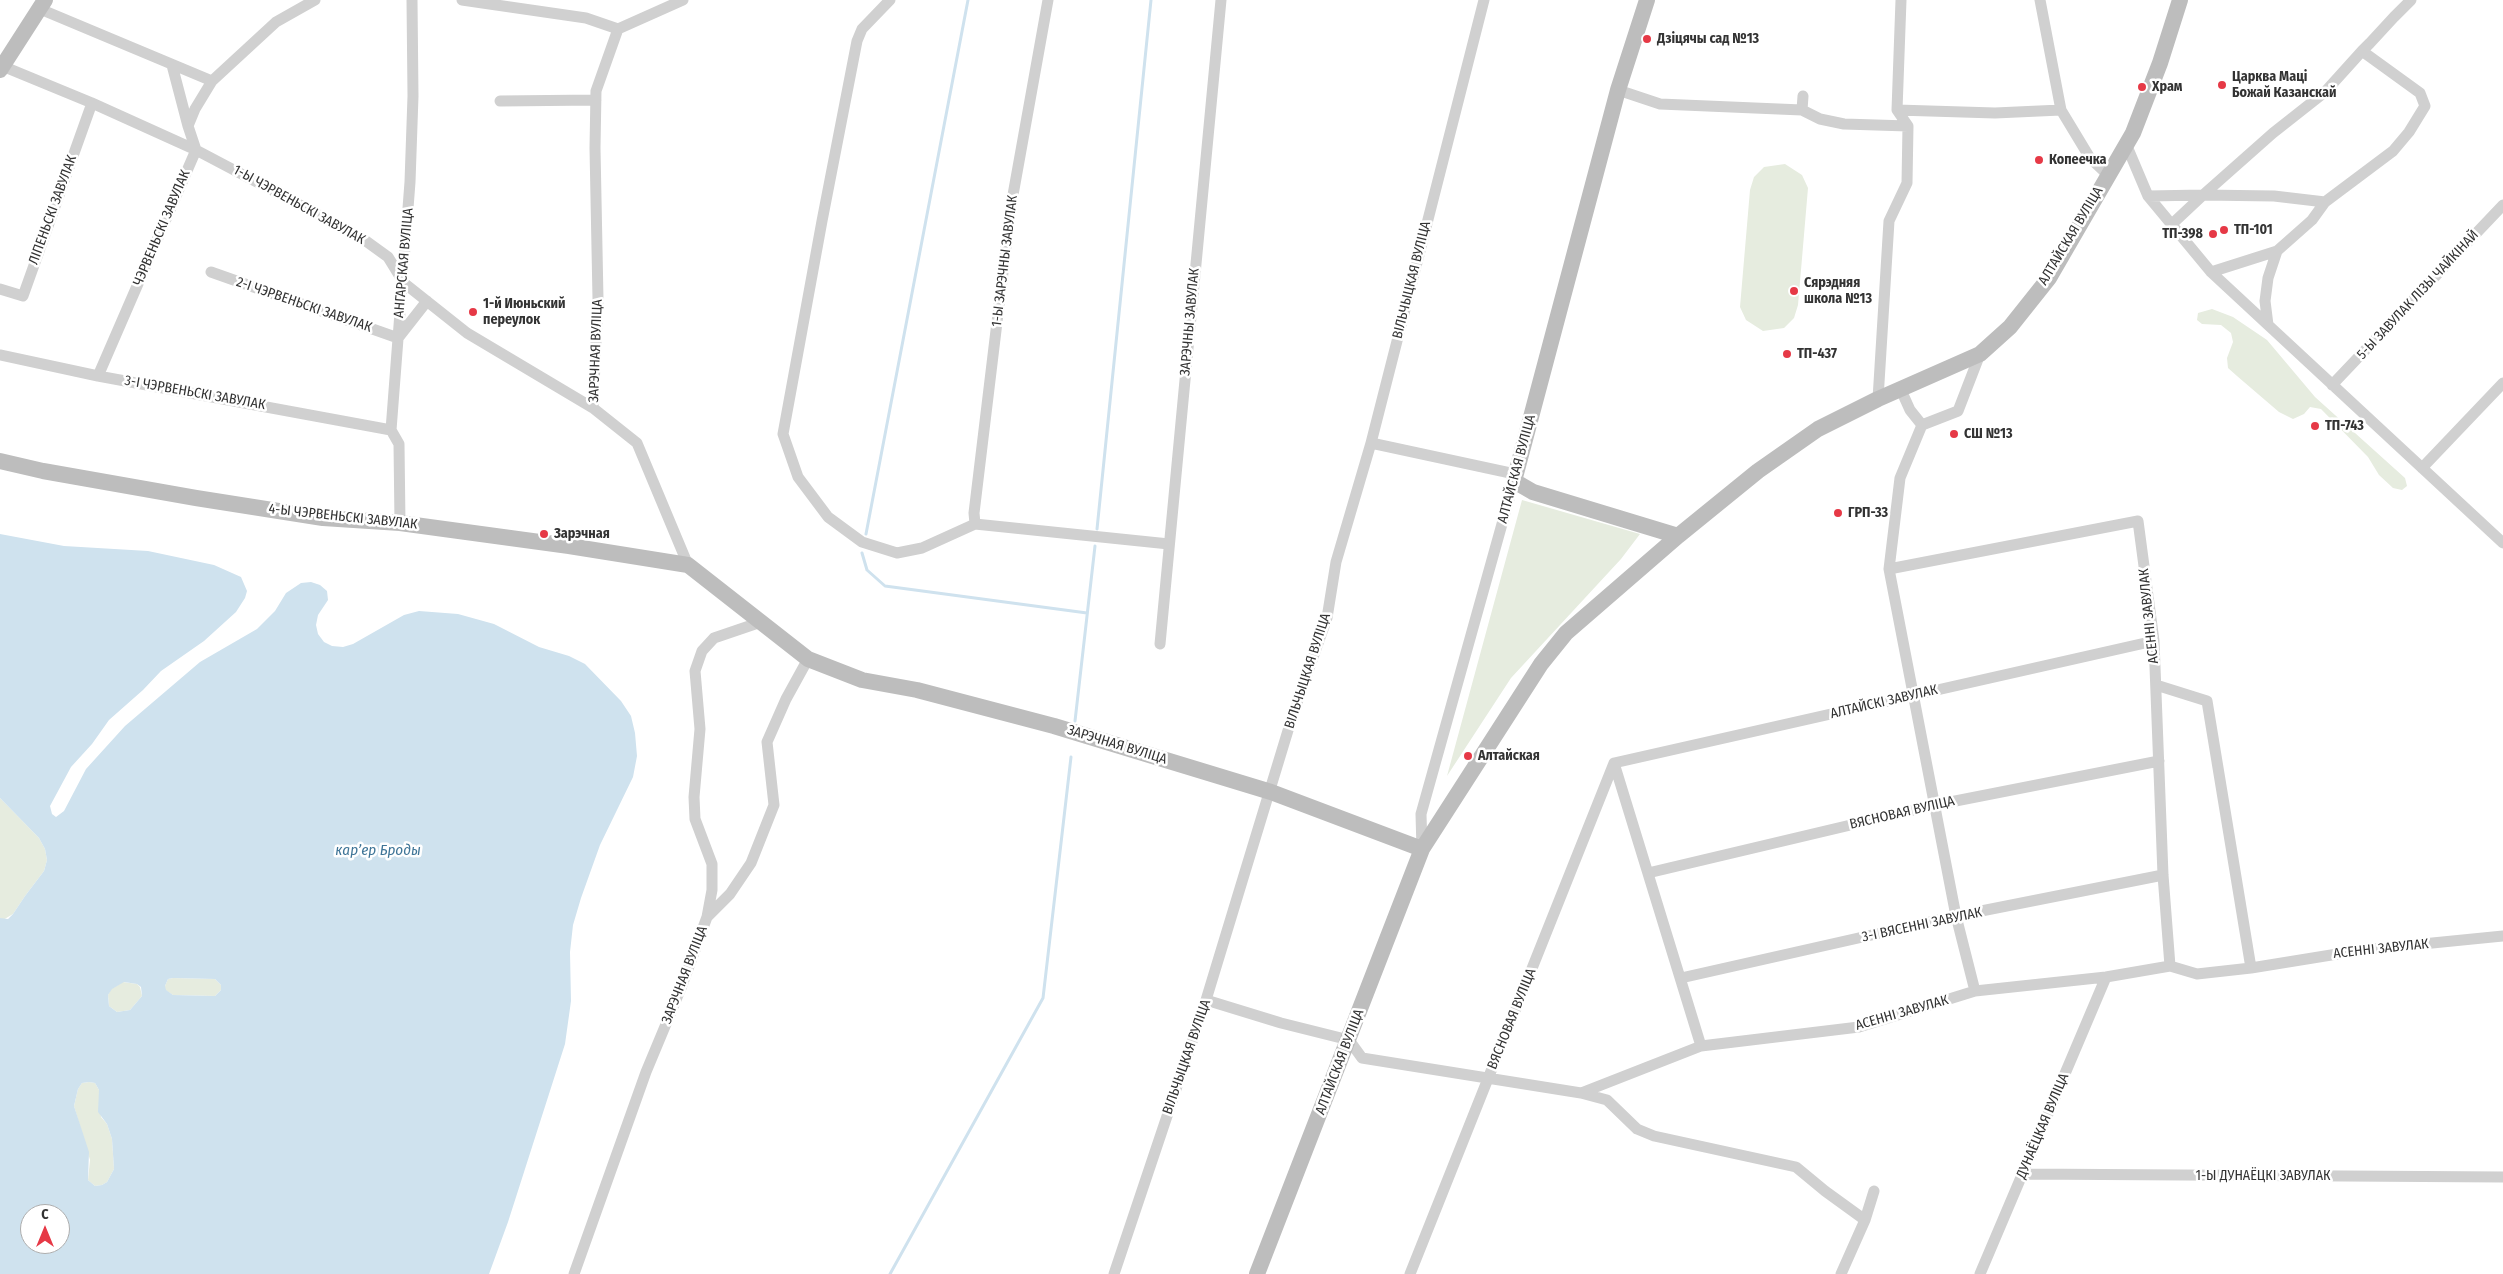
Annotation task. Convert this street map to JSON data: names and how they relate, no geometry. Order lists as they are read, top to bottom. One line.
{"streets":{"main road":["АЛТАЙСКАЯ ВУЛІЦА","ЗАРЭЧНАЯ ВУЛІЦА","4-Ы ЧЭРВЕНЬСКІ ЗАВУЛАК"],"street":["1-Ы ЧЭРВЕНЬСКІ ЗАВУЛАК","ЛІПЕНЬСКІ ЗАВУЛАК","ЧЭРВЕНЬСКІ ЗАВУЛАК","1-Ы ЗАРЭЧНЫ ЗАВУЛАК","АНГАРСКАЯ ВУЛІЦА","ВІЛЬЧЫЦКАЯ ВУЛІЦА","5-Ы ЗАВУЛАК ЛІЗЫ ЧАЙКІНАЙ","2-І ЧЭРВЕНЬСКІ ЗАВУЛАК","ЗАРЭЧНЫ ЗАВУЛАК","3-І ЧЭРВЕНЬСКІ ЗАВУЛАК","АСЕННІ ЗАВУЛАК","АЛТАЙСКІ ЗАВУЛАК","ВЯСНОВАЯ ВУЛІЦА","3-І ВЯСЕННІ ЗАВУЛАК","ДУНАЁЦКАЯ ВУЛІЦА","1-Ы ДУНАЁЦКІ ЗАВУЛАК"]},"crossings":[["1-Ы ЧЭРВЕНЬСКІ ЗАВУЛАК","ЛІПЕНЬСКІ ЗАВУЛАК"],["1-Ы ЧЭРВЕНЬСКІ ЗАВУЛАК","ЧЭРВЕНЬСКІ ЗАВУЛАК"],["1-Ы ЧЭРВЕНЬСКІ ЗАВУЛАК","АНГАРСКАЯ ВУЛІЦА"],["1-Ы ЧЭРВЕНЬСКІ ЗАВУЛАК","ЗАРЭЧНАЯ ВУЛІЦА"],["ЧЭРВЕНЬСКІ ЗАВУЛАК","3-І ЧЭРВЕНЬСКІ ЗАВУЛАК"],["АЛТАЙСКАЯ ВУЛІЦА","ЗАРЭЧНАЯ ВУЛІЦА"],["АНГАРСКАЯ ВУЛІЦА","2-І ЧЭРВЕНЬСКІ ЗАВУЛАК"],["АНГАРСКАЯ ВУЛІЦА","3-І ЧЭРВЕНЬСКІ ЗАВУЛАК"],["АНГАРСКАЯ ВУЛІЦА","4-Ы ЧЭРВЕНЬСКІ ЗАВУЛАК"],["ВІЛЬЧЫЦКАЯ ВУЛІЦА","ЗАРЭЧНАЯ ВУЛІЦА"],["ЗАРЭЧНАЯ ВУЛІЦА","4-Ы ЧЭРВЕНЬСКІ ЗАВУЛАК"],["АСЕННІ ЗАВУЛАК","АЛТАЙСКІ ЗАВУЛАК"],["АСЕННІ ЗАВУЛАК","ВЯСНОВАЯ ВУЛІЦА"],["АСЕННІ ЗАВУЛАК","3-І ВЯСЕННІ ЗАВУЛАК"],["АСЕННІ ЗАВУЛАК","ДУНАЁЦКАЯ ВУЛІЦА"],["АЛТАЙСКІ ЗАВУЛАК","ВЯСНОВАЯ ВУЛІЦА"],["ДУНАЁЦКАЯ ВУЛІЦА","1-Ы ДУНАЁЦКІ ЗАВУЛАК"]],"water":["карʼер Броды"],"places":["Дзіцячы сад №13","Царква Маці Божай Казанскай","Храм","Копеечка","ТП-101","ТП-398","Сярэдняя школа №13","1-й Июньский переулок","ТП-437","ТП-743","СШ №13","ГРП-33","Зарэчная","Алтайская"],"north":"top"}
